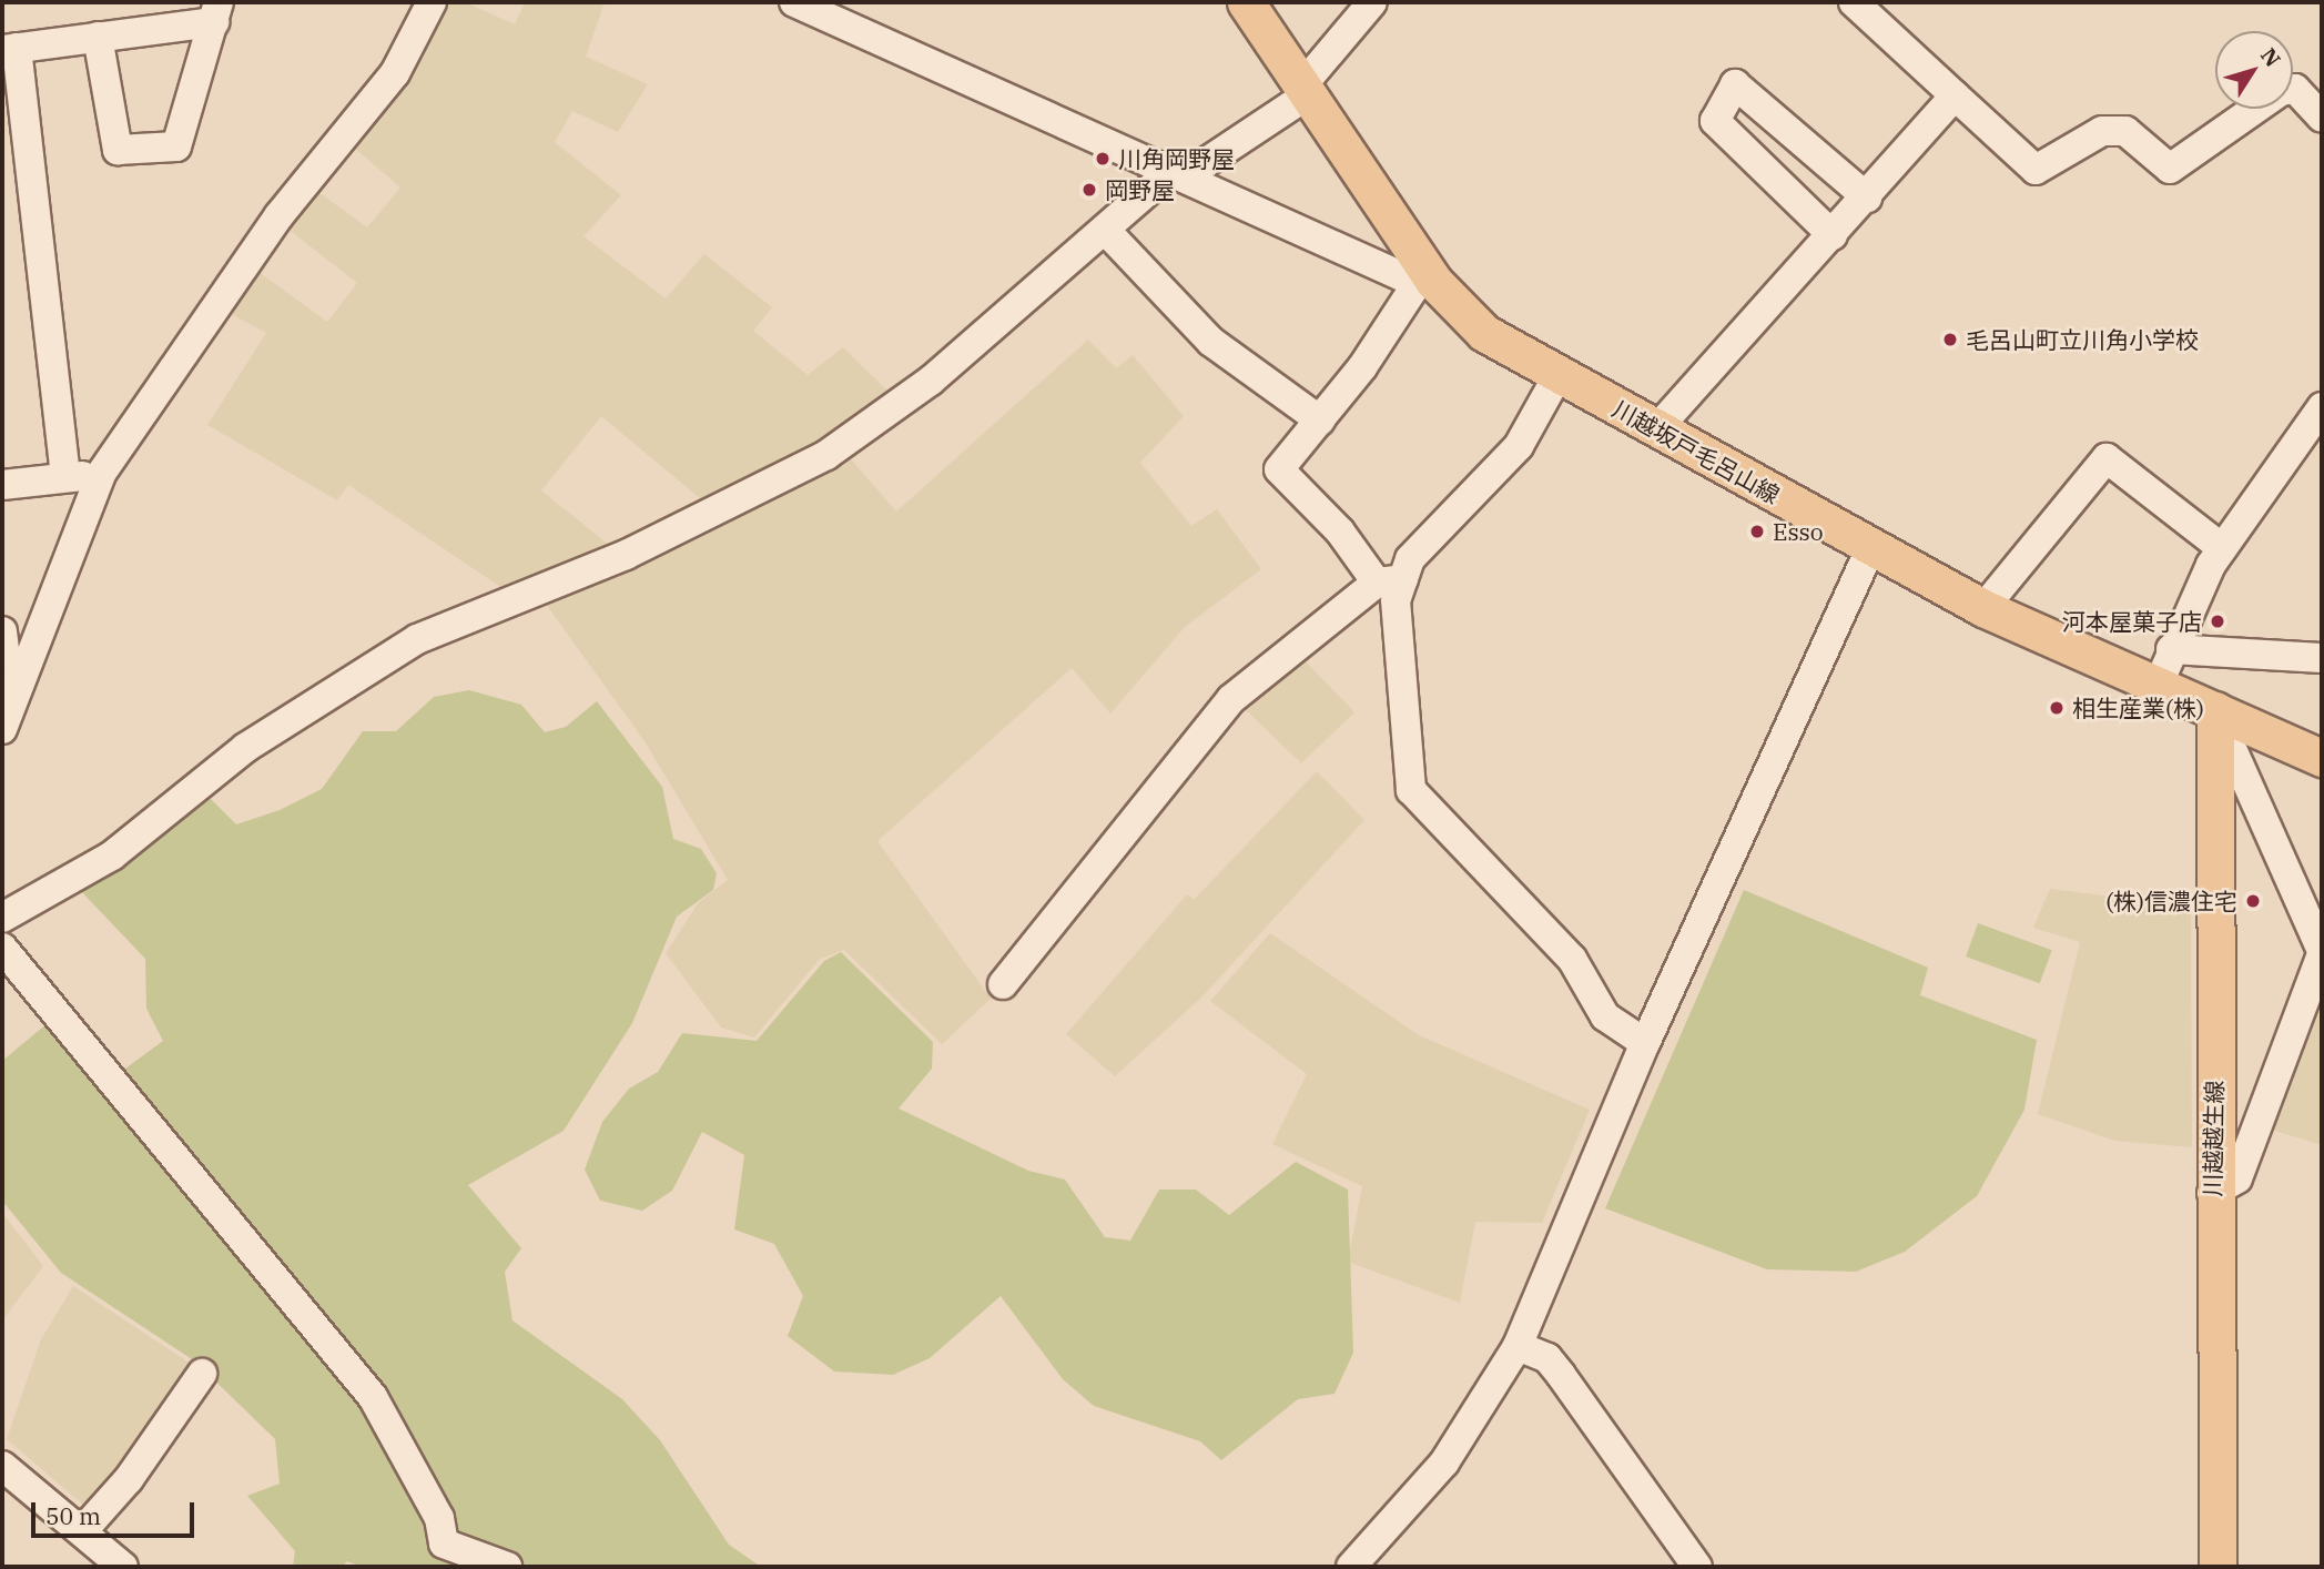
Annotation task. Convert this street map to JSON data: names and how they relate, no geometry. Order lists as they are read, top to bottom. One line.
{"streets":{"main road":["川越坂戸毛呂山線","川越越生線"]},"crossings":[["川越坂戸毛呂山線","川越越生線"]],"places":["川角岡野屋","岡野屋","毛呂山町立川角小学校","Esso","河本屋菓子店","相生産業(株)","(株)信濃住宅"],"scale_bar":"50 m","north":"top right"}
